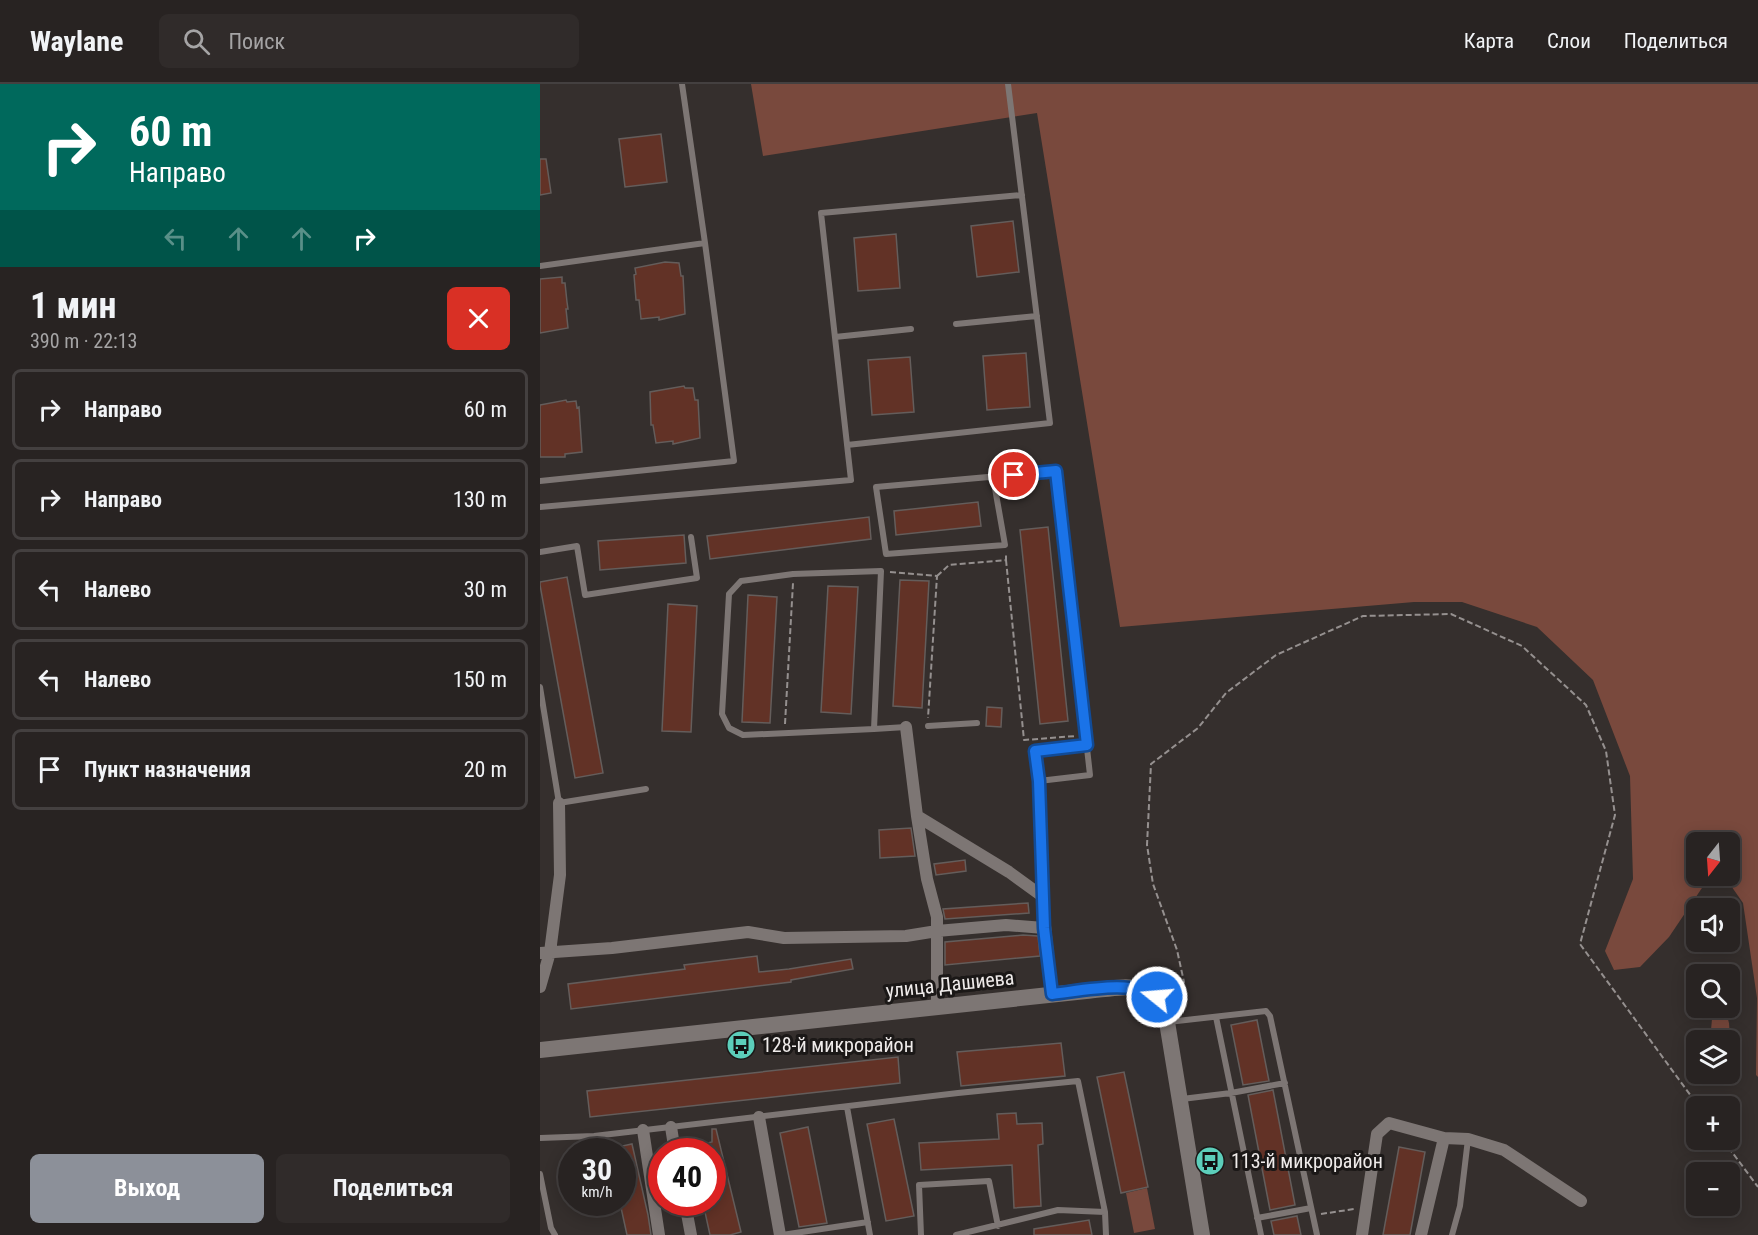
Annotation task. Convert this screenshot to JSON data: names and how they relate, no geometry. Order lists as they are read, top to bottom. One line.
{"streets":{"street":["улица Дашиева"]},"places":{"bus stop":["128-й микрорайон","113-й микрорайон"]},"north":"bottom","page":{"header":"Waylane","search":"Поиск","nav":["Карта","Слои","Поделиться"],"turn":["60 m","Направо"],"heading":["1 мин","390 m · 22:13"],"list":[{"name":"Направо","value":"60 m"},{"name":"Направо","value":"130 m"},{"name":"Налево","value":"30 m"},{"name":"Налево","value":"150 m"},{"name":"Пункт назначения","value":"20 m"}],"map_buttons":["+","−"],"speed":"30 km/h","limit":"40","buttons":["Выход","Поделиться"]}}
